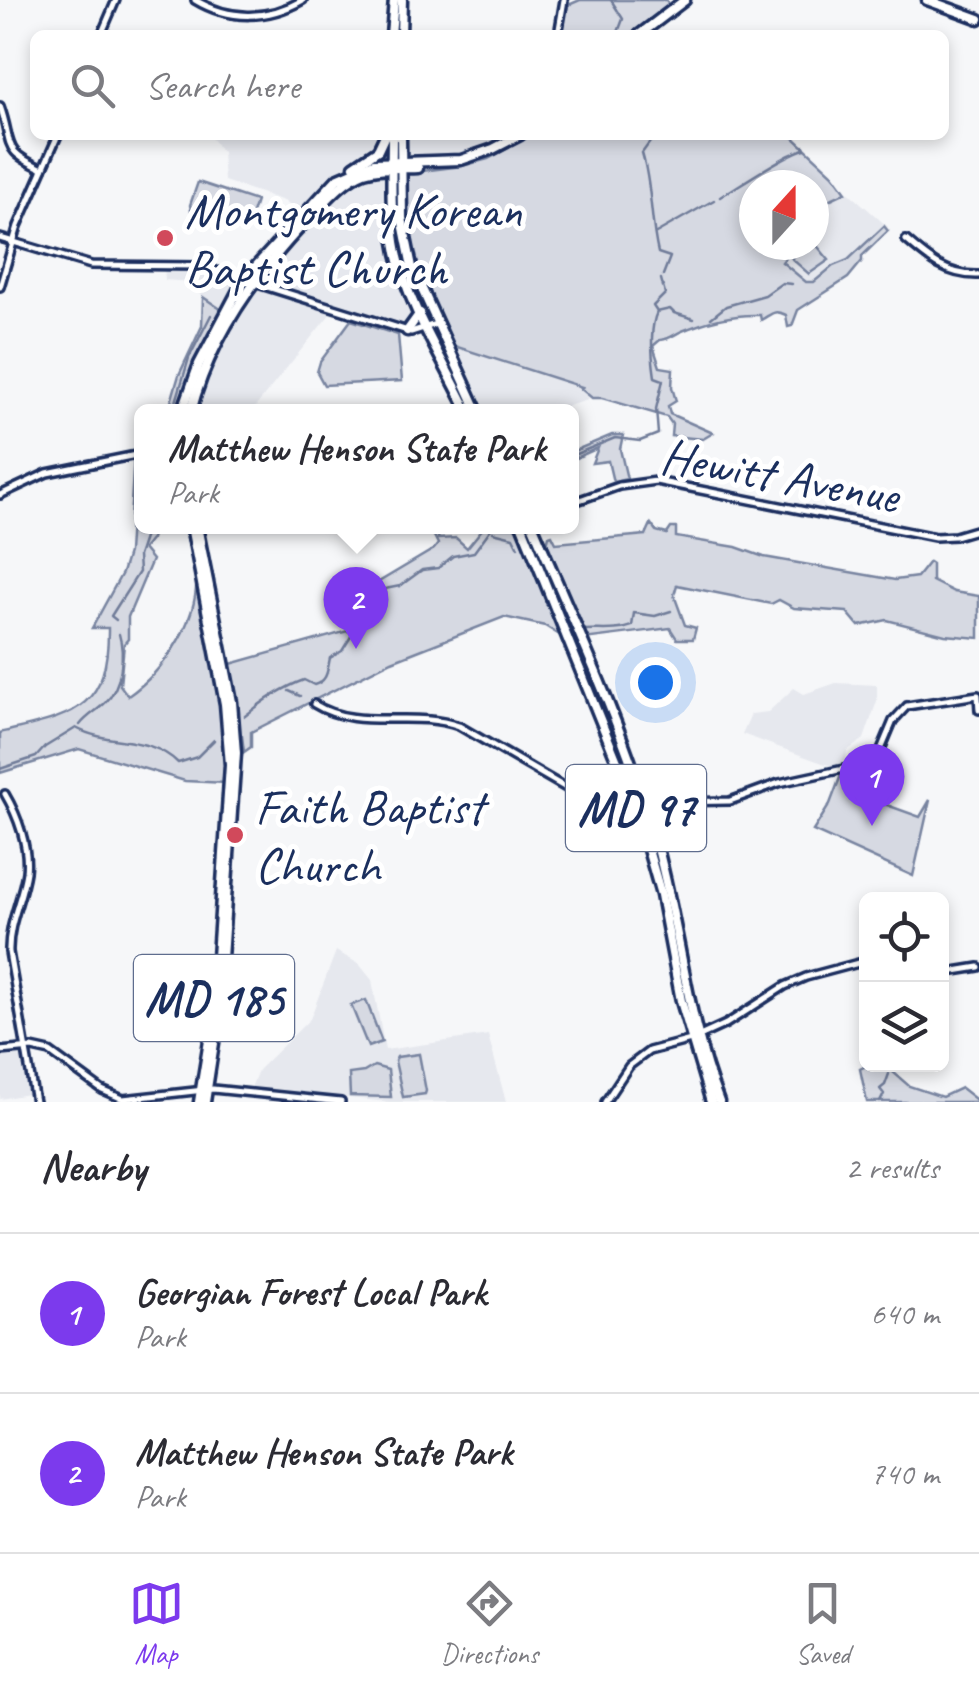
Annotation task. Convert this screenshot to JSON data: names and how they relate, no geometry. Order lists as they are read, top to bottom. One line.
{"streets":{"main road":["MD 97","MD 185"],"street":["Hewitt Avenue"]},"places":["Montgomery Korean Baptist Church","Faith Baptist Church"],"north":"top","page":{"search":"Search here","popup":["Matthew Henson State Park","Park"],"pins":["2","1"],"heading":["Nearby","2 results"],"list":[{"mark":"1","name":"Georgian Forest Local Park","note":"Park","value":"640 m"},{"mark":"2","name":"Matthew Henson State Park","note":"Park","value":"740 m"}],"nav":["Map","Directions","Saved"]}}
